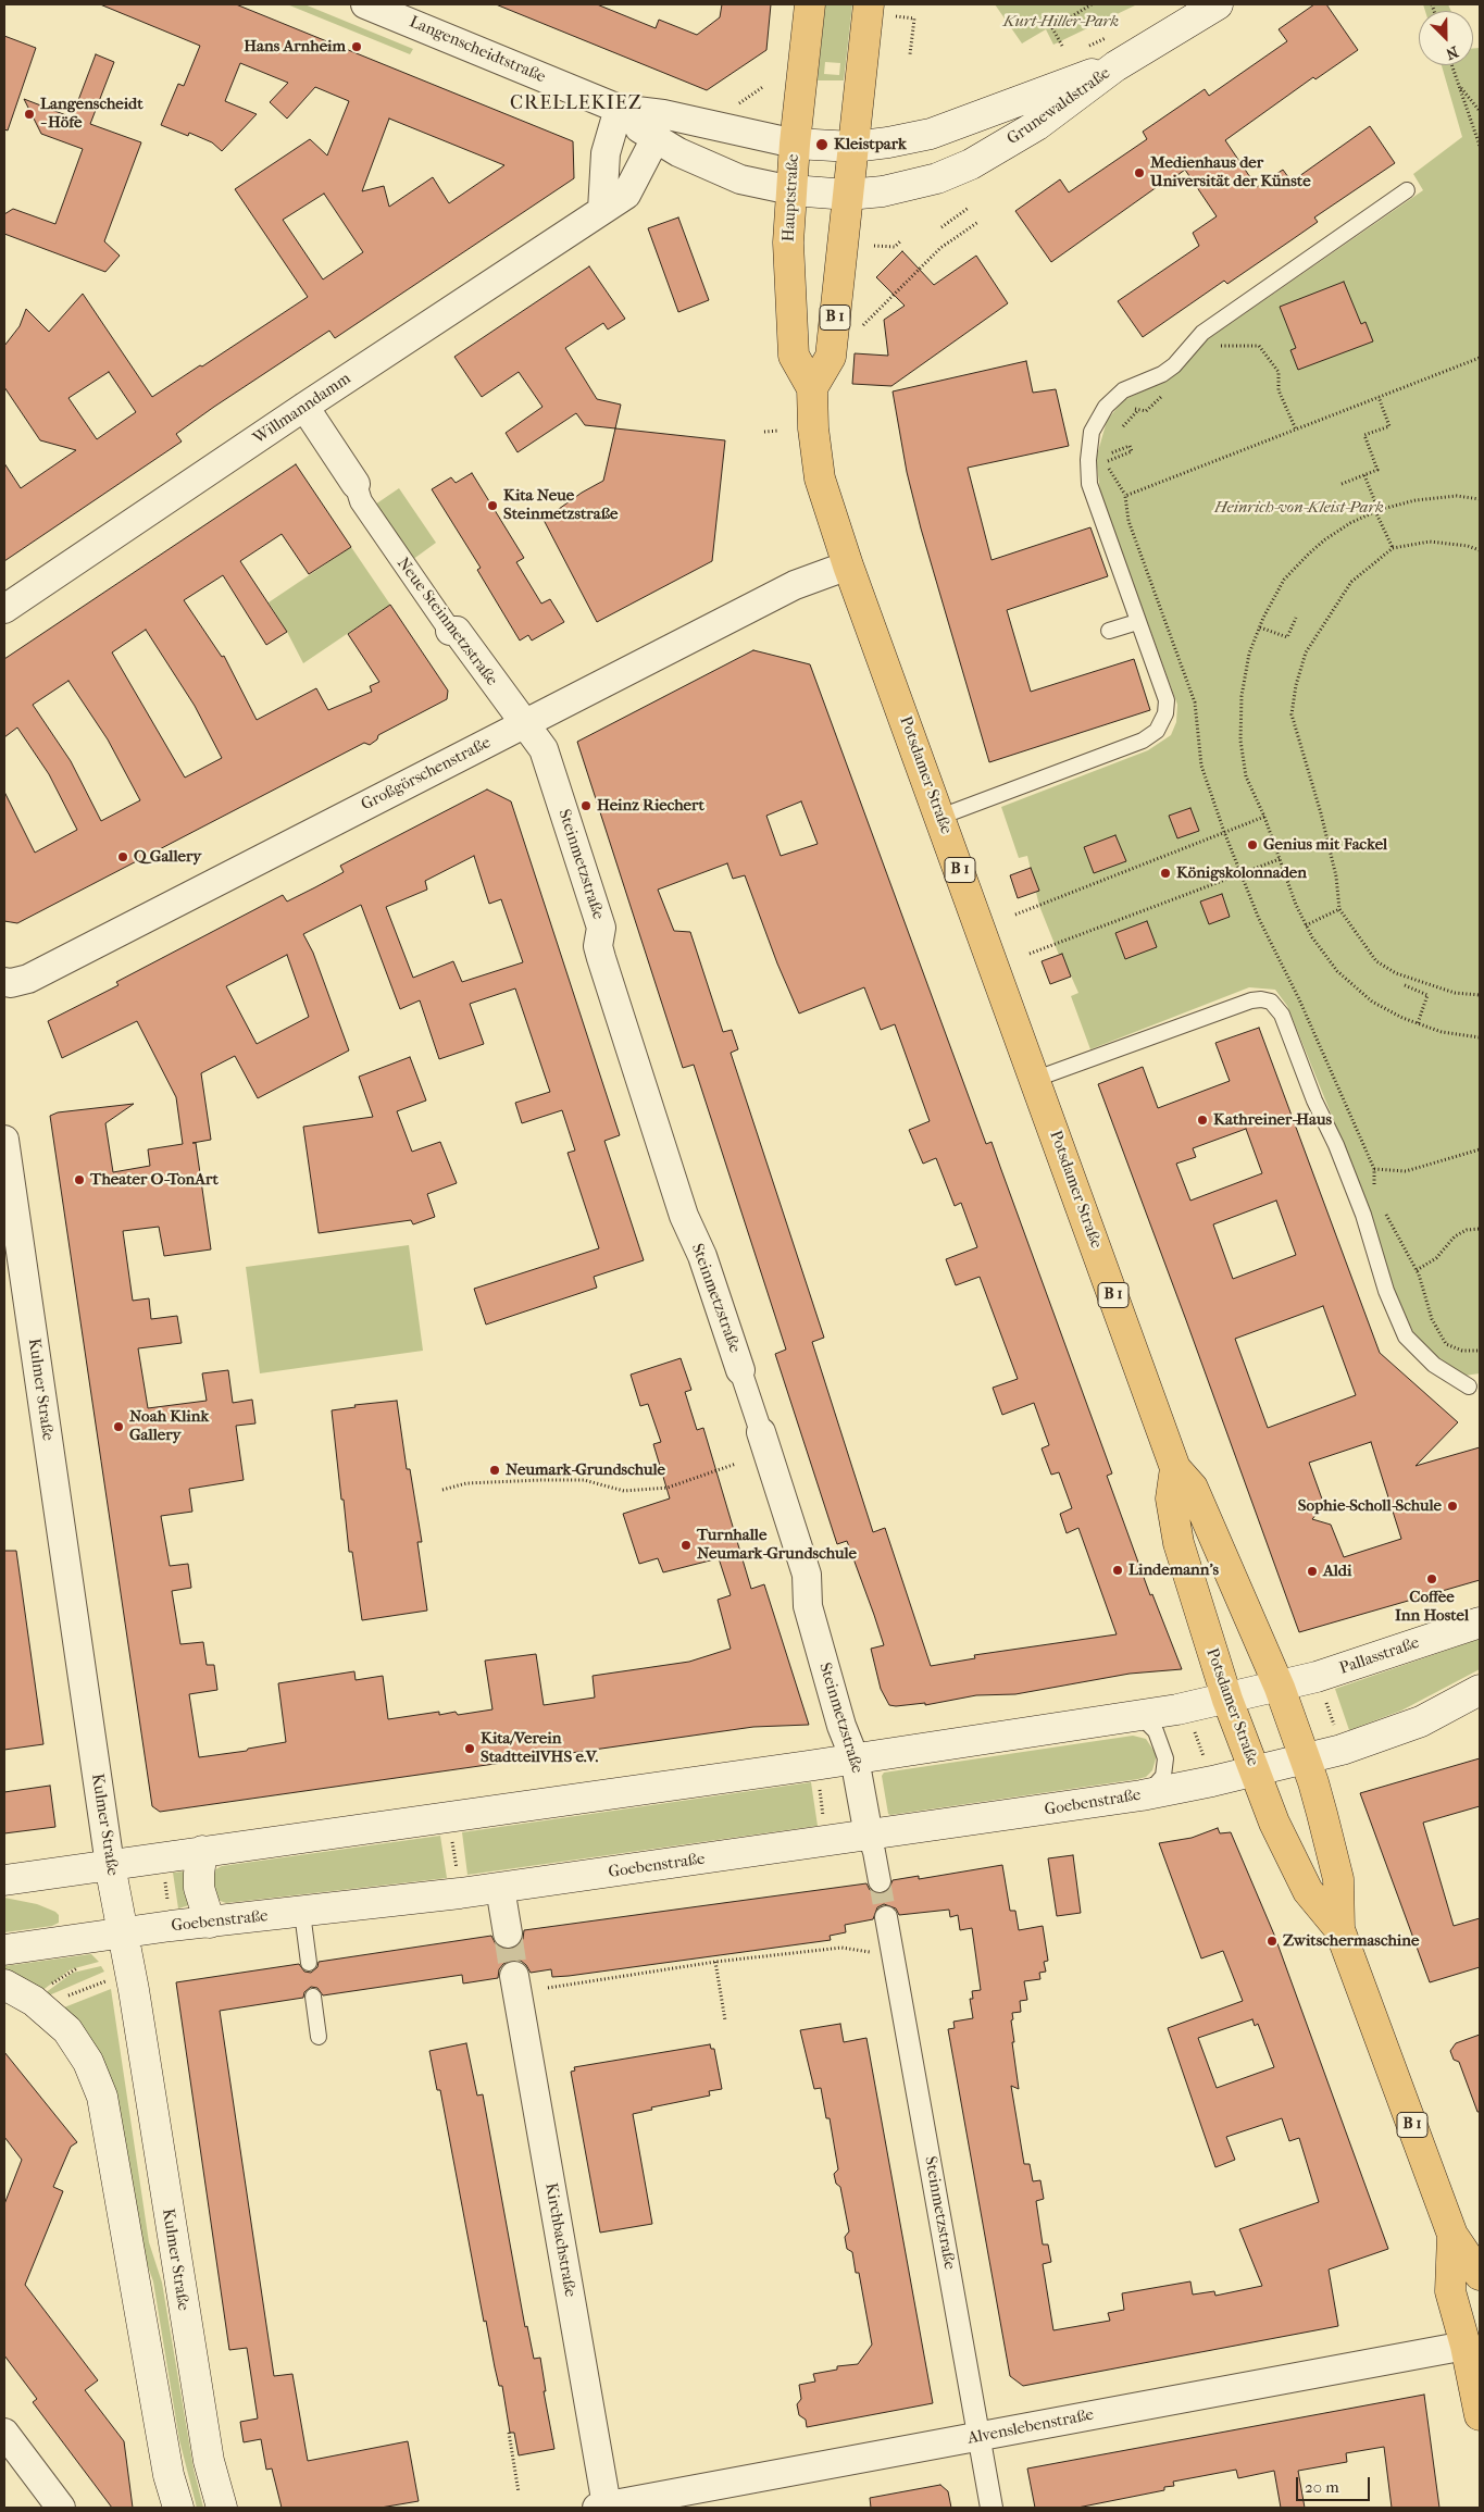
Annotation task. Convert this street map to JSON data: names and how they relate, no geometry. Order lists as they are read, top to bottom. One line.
{"streets":{"main road":["Grunewaldstraße","Hauptstraße","B 1","Potsdamer Straße","Kulmer Straße","Pallasstraße","Goebenstraße"],"street":["Langenscheidtstraße","Willmanndamm","Neue Steinmetzstraße","Großgörschenstraße","Steinmetzstraße","Kirchbachstraße","Alvenslebenstraße"]},"crossings":[["Langenscheidtstraße","Grunewaldstraße"],["Langenscheidtstraße","Hauptstraße"],["Langenscheidtstraße","Willmanndamm"],["Grunewaldstraße","Hauptstraße"],["Grunewaldstraße","B 1"],["Hauptstraße","B 1"],["Hauptstraße","Potsdamer Straße"],["B 1","Potsdamer Straße"],["Willmanndamm","Neue Steinmetzstraße"],["Neue Steinmetzstraße","Großgörschenstraße"],["Neue Steinmetzstraße","Steinmetzstraße"],["Großgörschenstraße","Potsdamer Straße"],["Großgörschenstraße","Steinmetzstraße"],["Potsdamer Straße","Pallasstraße"],["Potsdamer Straße","Goebenstraße"],["Potsdamer Straße","Alvenslebenstraße"],["Steinmetzstraße","Goebenstraße"],["Steinmetzstraße","Alvenslebenstraße"],["Kulmer Straße","Goebenstraße"],["Kirchbachstraße","Alvenslebenstraße"]],"districts":["CRELLEKIEZ"],"parks":["Kurt-Hiller-Park","Heinrich-von-Kleist-Park"],"places":["Hans Arnheim","Langenscheidt - Höfe","Kleistpark","Medienhaus der Universität der Künste","Kita Neue Steinmetzstraße","Heinz Riechert","Genius mit Fackel","Q Gallery","Königskolonnaden","Kathreiner-Haus","Theater O-TonArt","Noah Klink Gallery","Neumark-Grundschule","Sophie-Scholl-Schule","Turnhalle Neumark-Grundschule","Lindemann's","Aldi","Coffee Inn Hostel","Kita/Verein StadtteilVHS e.V.","Zwitschermaschine"],"scale_bar":"20 m","north":"bottom right"}
